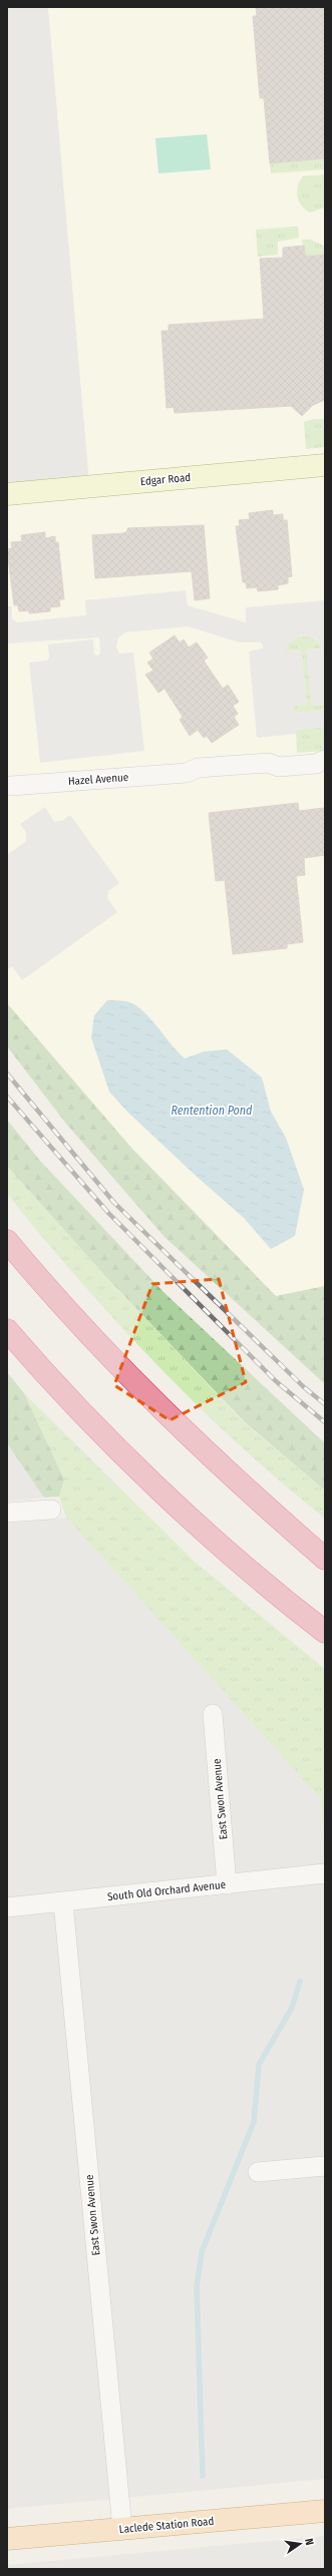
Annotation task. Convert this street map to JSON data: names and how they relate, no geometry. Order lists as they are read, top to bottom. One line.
{"streets":{"main road":["Laclede Station Road"],"street":["Edgar Road","Hazel Avenue","East Swon Avenue","South Old Orchard Avenue"]},"crossings":[["East Swon Avenue","South Old Orchard Avenue"],["East Swon Avenue","Laclede Station Road"]],"water":["Rentention Pond"],"north":"right"}
